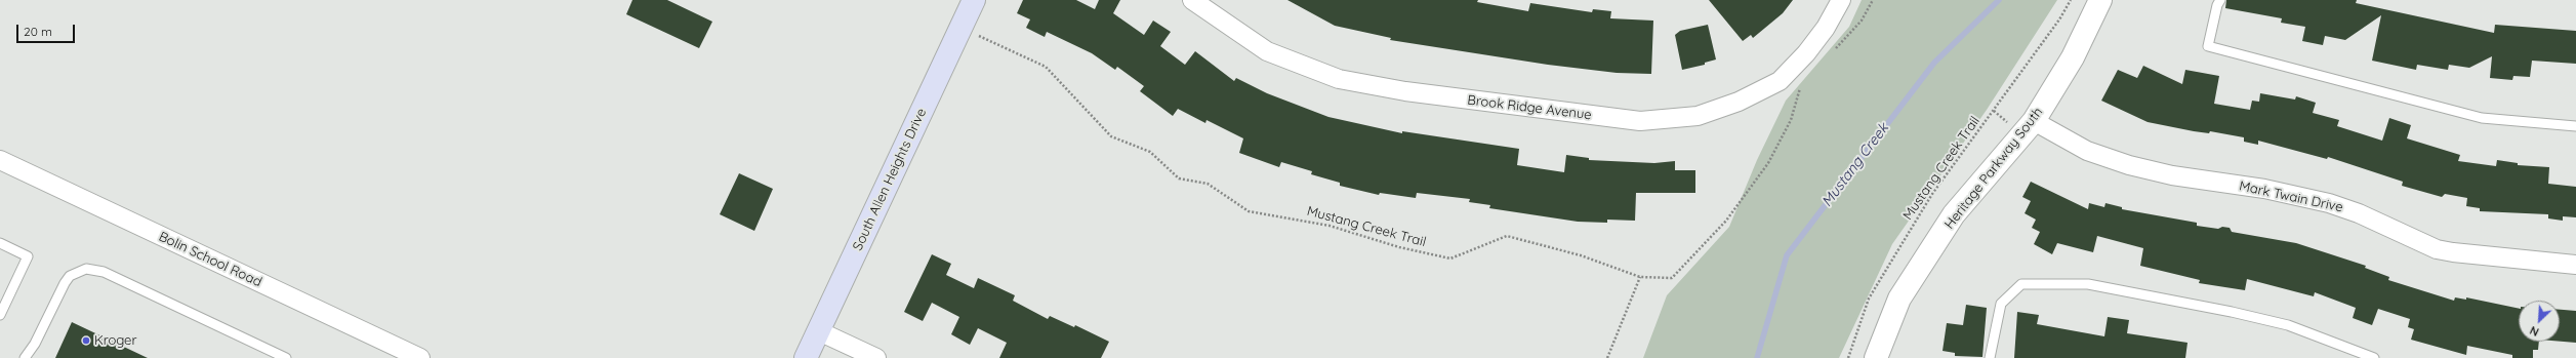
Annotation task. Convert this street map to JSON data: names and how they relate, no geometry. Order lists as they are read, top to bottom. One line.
{"streets":{"main road":["South Allen Heights Drive"],"street":["Brook Ridge Avenue","Heritage Parkway South","Mark Twain Drive","Bolin School Road"],"path":["Mustang Creek Trail"]},"crossings":[["Heritage Parkway South","Mark Twain Drive"]],"water":["Mustang Creek"],"places":["Kroger"],"scale_bar":"20 m","north":"bottom left"}
